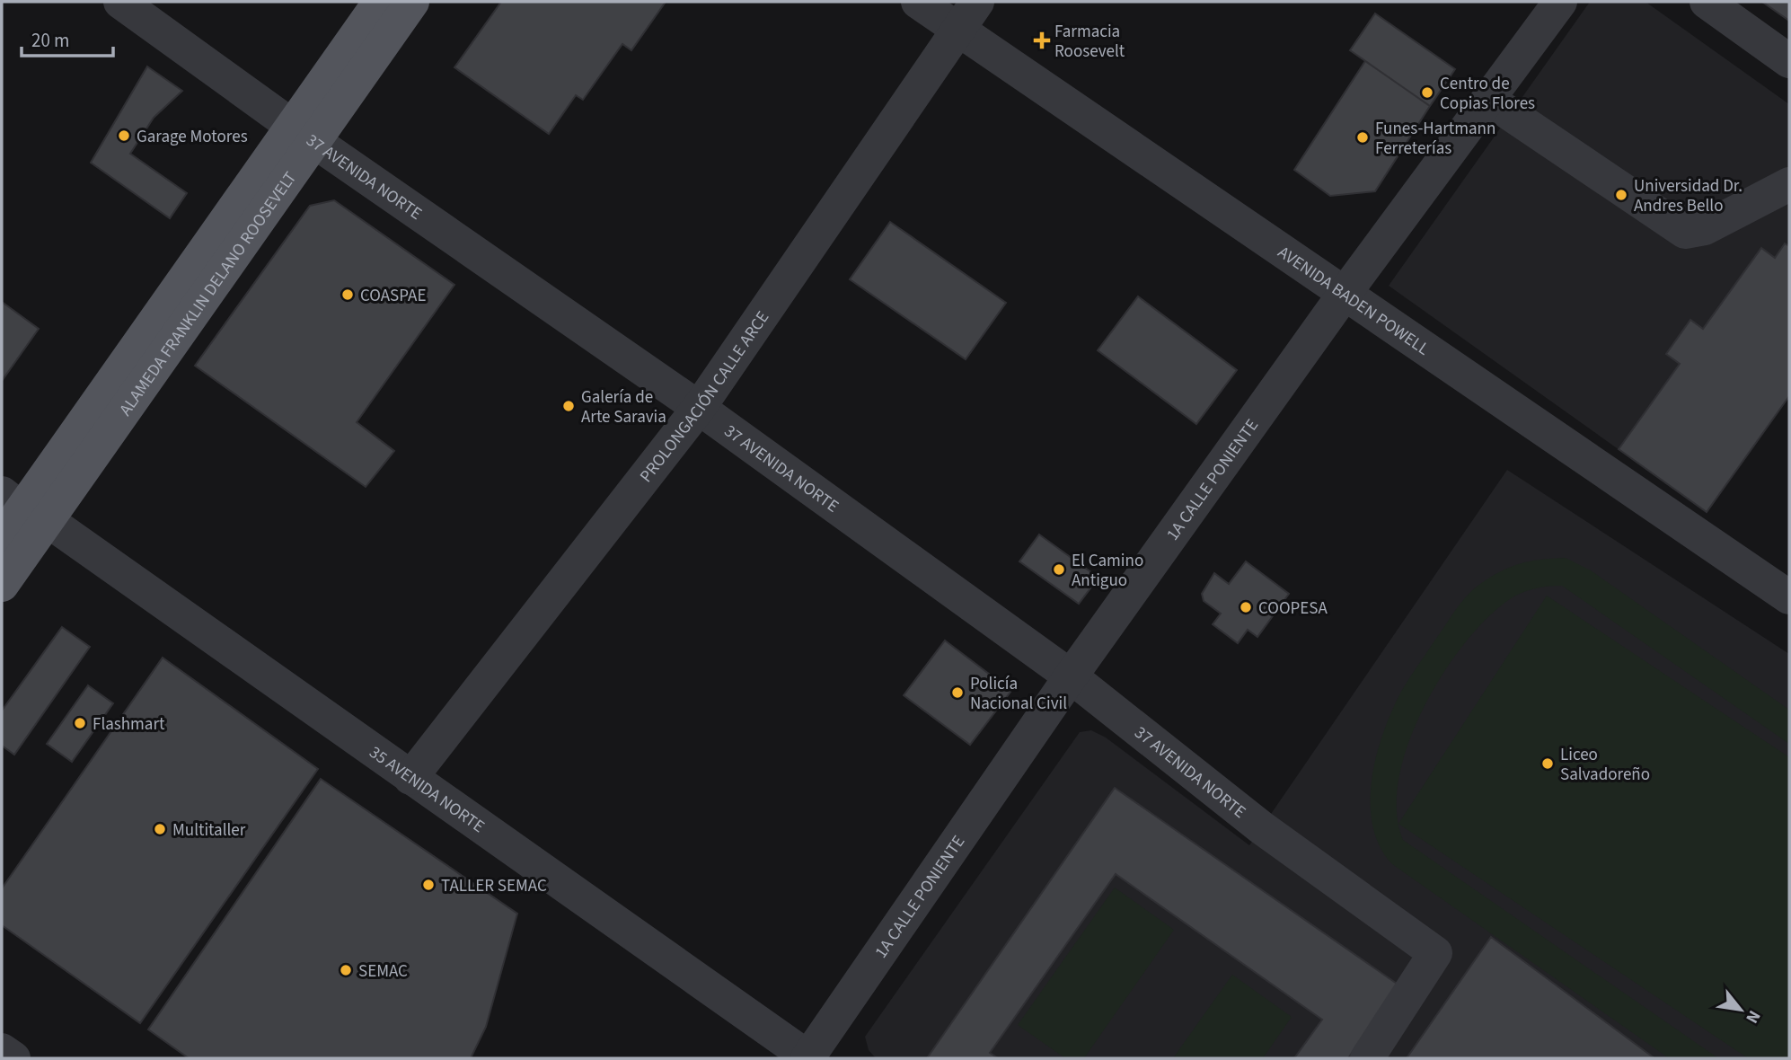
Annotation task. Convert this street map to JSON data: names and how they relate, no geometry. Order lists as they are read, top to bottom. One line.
{"streets":{"main road":["ALAMEDA FRANKLIN DELANO ROOSEVELT"],"street":["37 AVENIDA NORTE","AVENIDA BADEN POWELL","PROLONGACIÓN CALLE ARCE","1A CALLE PONIENTE","35 AVENIDA NORTE"]},"crossings":[["37 AVENIDA NORTE","ALAMEDA FRANKLIN DELANO ROOSEVELT"],["37 AVENIDA NORTE","PROLONGACIÓN CALLE ARCE"],["37 AVENIDA NORTE","1A CALLE PONIENTE"],["ALAMEDA FRANKLIN DELANO ROOSEVELT","35 AVENIDA NORTE"],["AVENIDA BADEN POWELL","PROLONGACIÓN CALLE ARCE"],["AVENIDA BADEN POWELL","1A CALLE PONIENTE"],["PROLONGACIÓN CALLE ARCE","35 AVENIDA NORTE"],["1A CALLE PONIENTE","35 AVENIDA NORTE"]],"places":{"health":["Farmacia Roosevelt"],"other":["Centro de Copias Flores","Garage Motores","Funes-Hartmann Ferreterías","Universidad Dr. Andres Bello","COASPAE","Galería de Arte Saravia","El Camino Antiguo","COOPESA","Policía Nacional Civil","Flashmart","Liceo Salvadoreño","Multitaller","TALLER SEMAC","SEMAC"]},"scale_bar":"20 m","north":"bottom right"}
